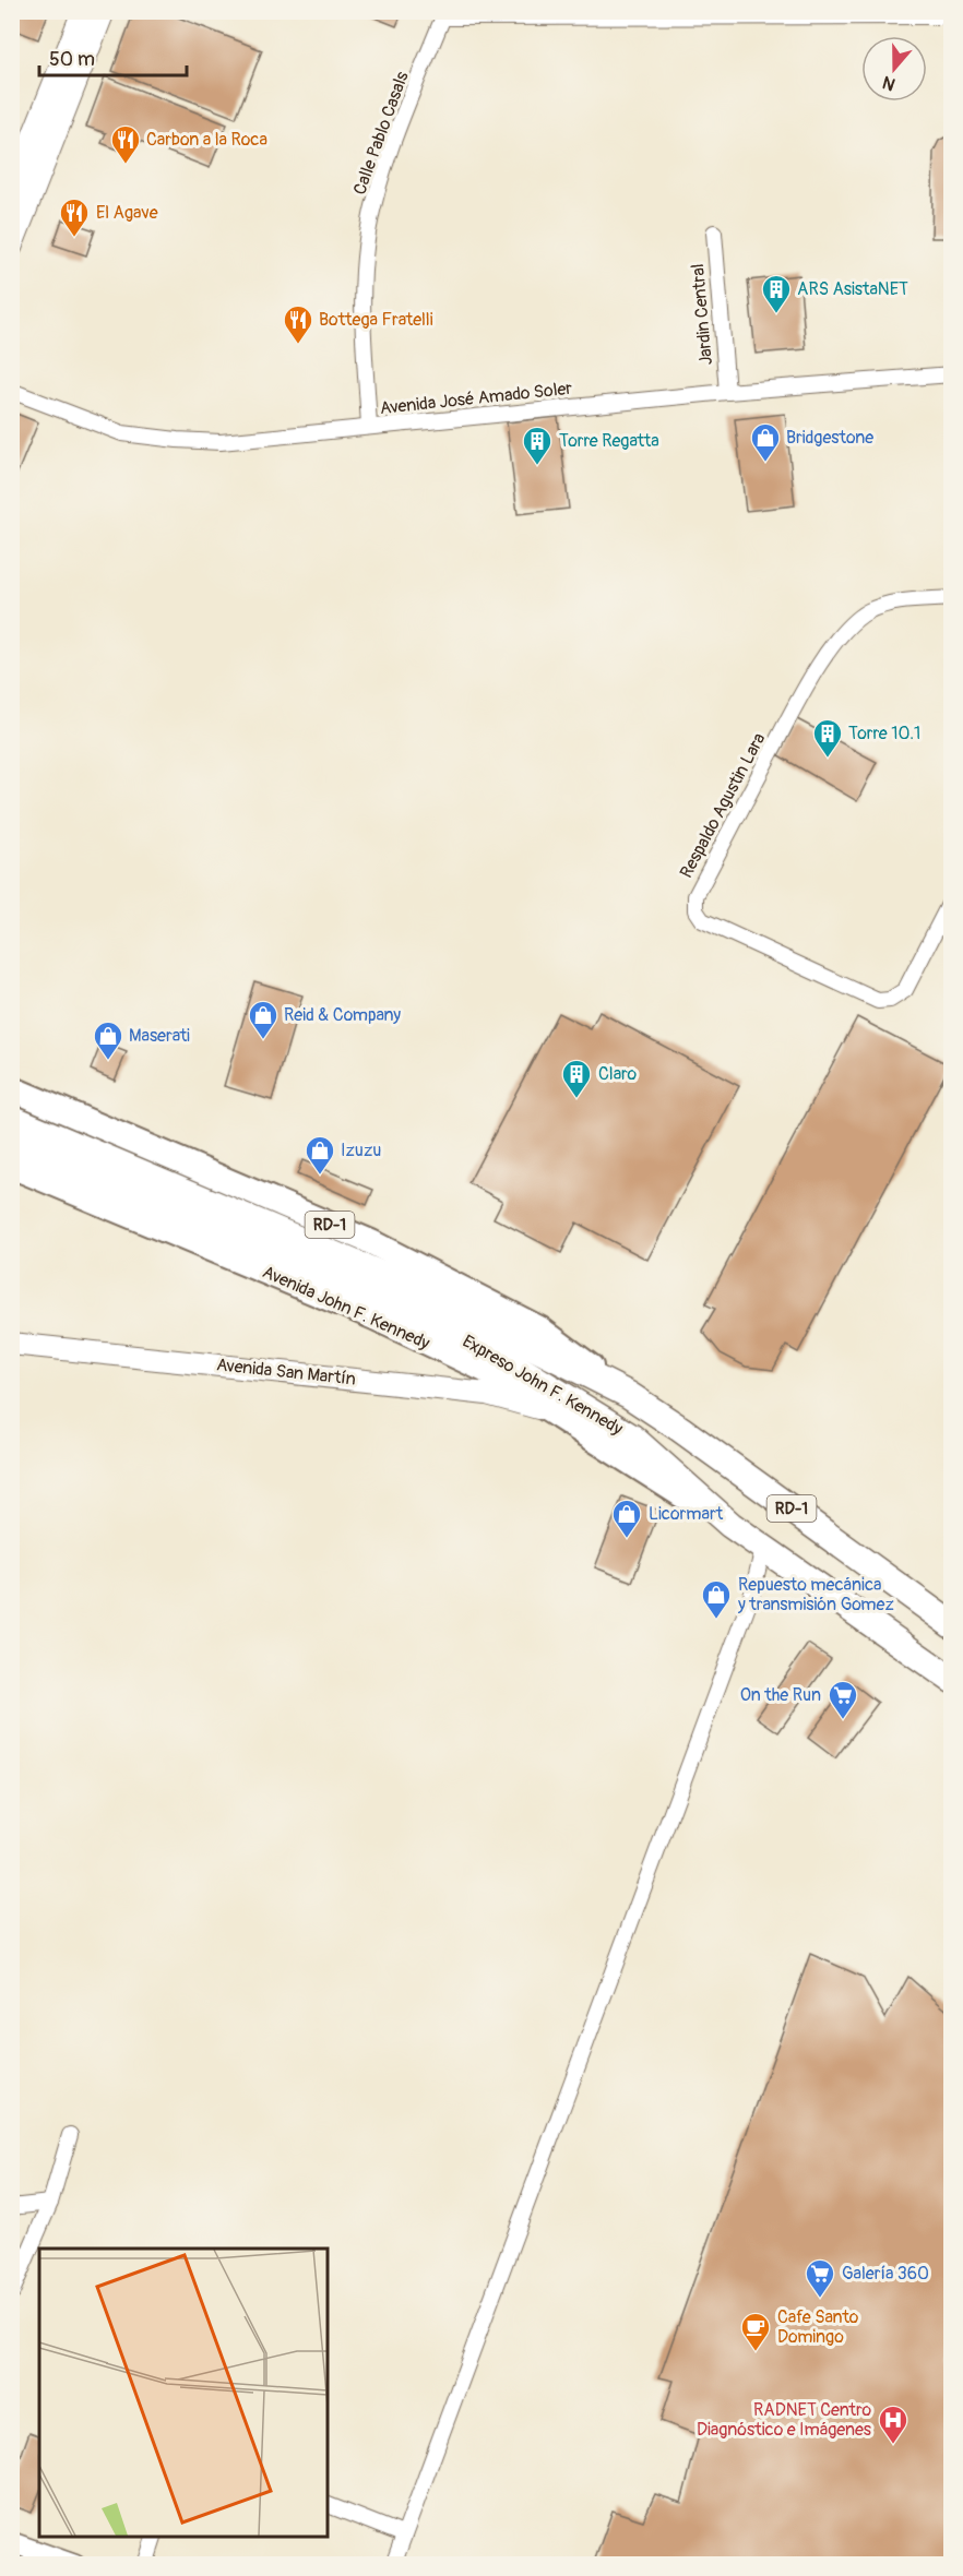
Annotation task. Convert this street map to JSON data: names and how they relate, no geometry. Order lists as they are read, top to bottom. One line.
{"streets":{"highway":["RD-1","Expreso John F. Kennedy"],"main road":["Avenida John F. Kennedy","Avenida San Martín"],"street":["Calle Pablo Casals","Jardin Central","Avenida José Amado Soler","Respaldo Agustin Lara"]},"crossings":[["Calle Pablo Casals","Avenida José Amado Soler"],["Jardin Central","Avenida José Amado Soler"],["RD-1","Expreso John F. Kennedy"],["Avenida John F. Kennedy","Avenida San Martín"],["Avenida John F. Kennedy","Expreso John F. Kennedy"]],"places":{"restaurant":["Carbon a la Roca","El Agave","Bottega Fratelli"],"building":["ARS AsistaNET","Torre Regatta","Torre 10.1","Claro"],"shop":["Bridgestone","Reid & Company","Maserati","Izuzu","Licormart","Repuesto mecánica y transmisión Gomez"],"supermarket":["On the Run","Galería 360"],"cafe":["Cafe Santo Domingo"],"hospital":["RADNET Centro Diagnóstico e Imágenes"]},"scale_bar":"50 m","north":"bottom"}
